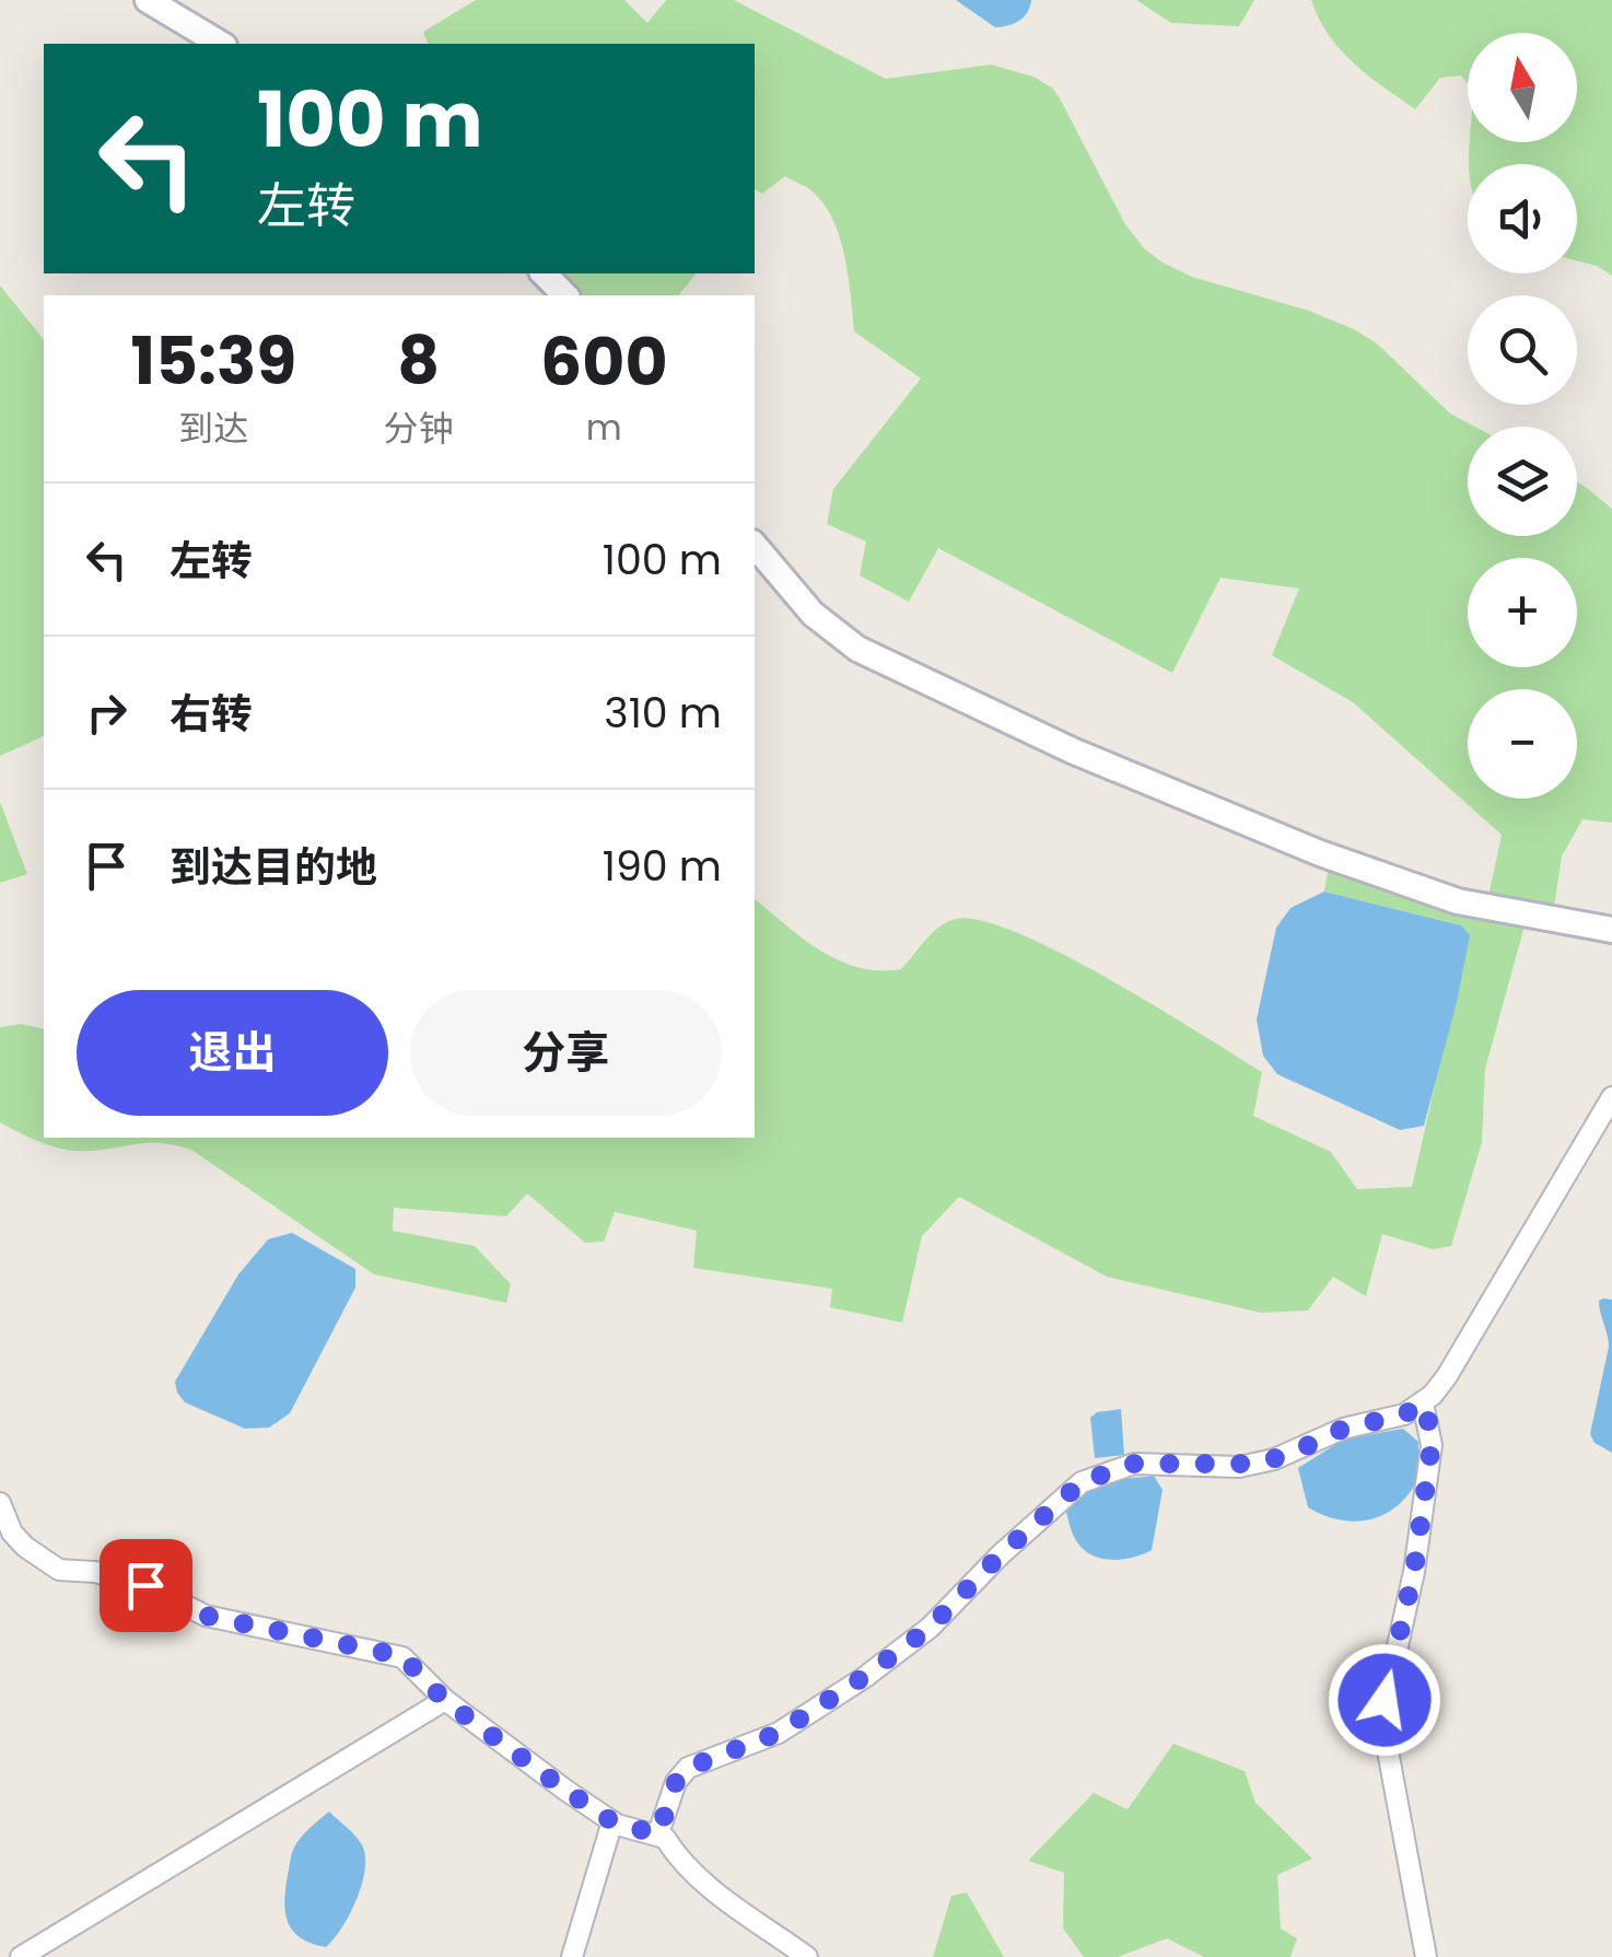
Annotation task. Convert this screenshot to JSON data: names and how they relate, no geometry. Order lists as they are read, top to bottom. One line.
{"north":"top","page":{"map_buttons":["+","−"],"turn":["100 m","左转"],"eta":["15:39","到达","8","分钟","600","m"],"list":[{"name":"左转","value":"100 m"},{"name":"右转","value":"310 m"},{"name":"到达目的地","value":"190 m"}],"buttons":["退出","分享"]}}
